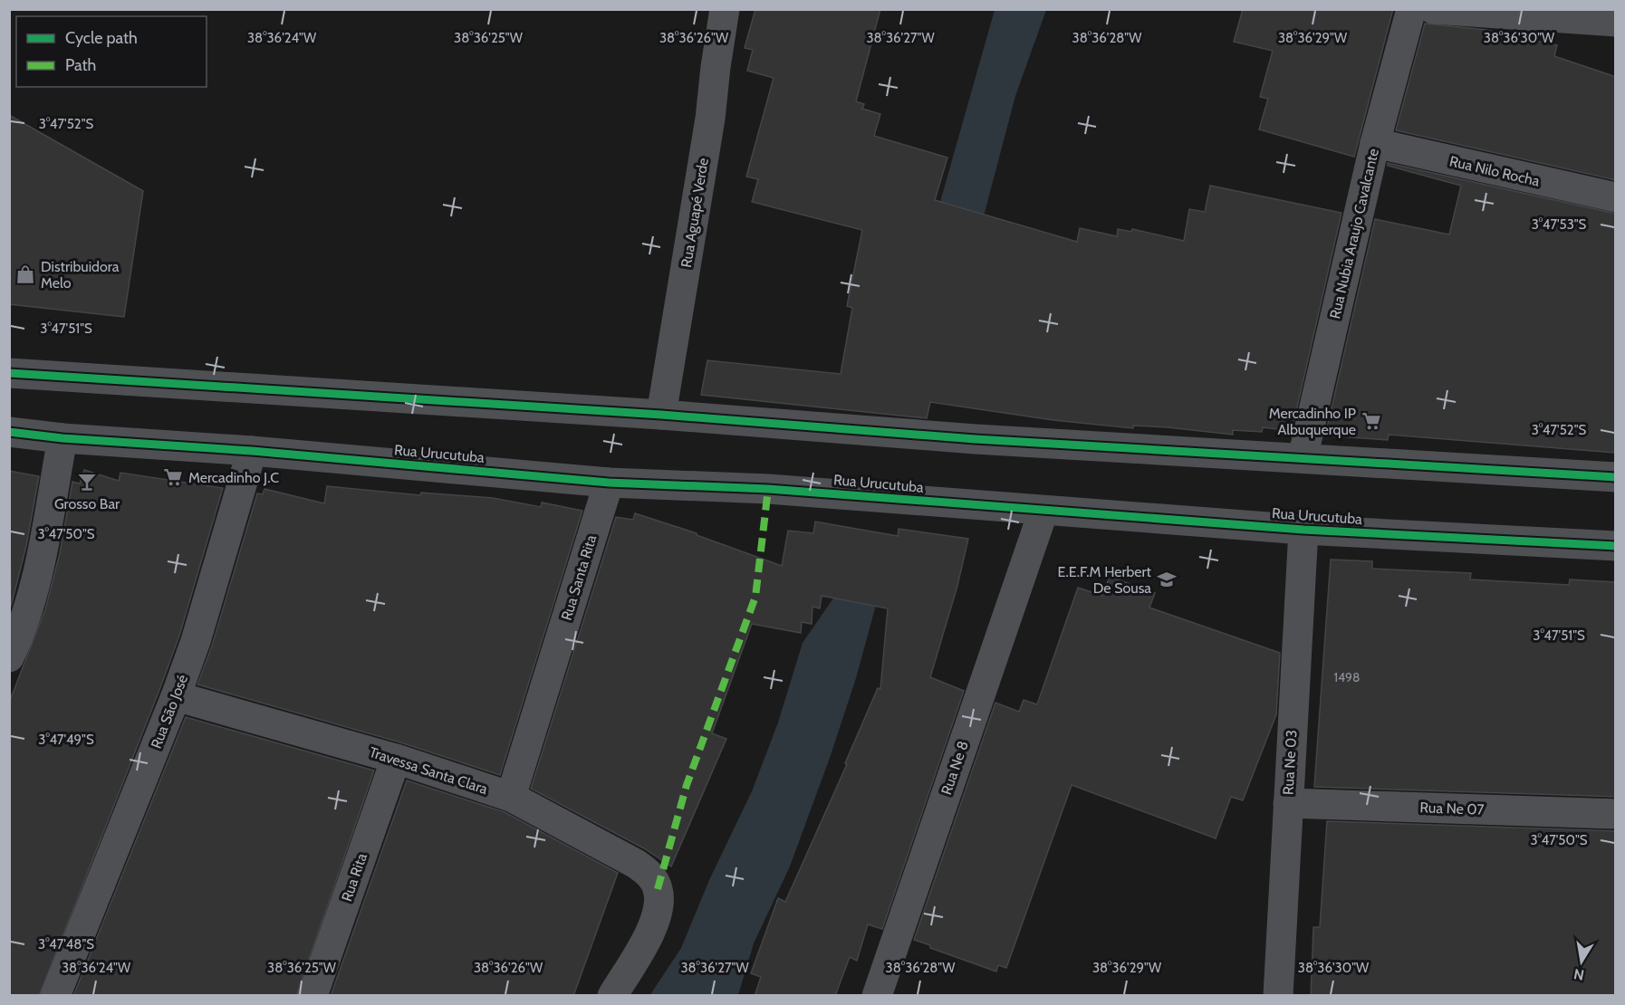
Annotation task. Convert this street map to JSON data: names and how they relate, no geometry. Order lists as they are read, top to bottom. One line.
{"streets":{"street":["Rua Nilo Rocha","Rua Aguapé Verde","Rua Nubia Araujo Cavalcante","Rua Urucutuba","Rua Santa Rita","Rua São José","Rua Ne 03","Rua Ne 8","Travessa Santa Clara","Rua Ne 07","Rua Rita"]},"crossings":[["Rua Nilo Rocha","Rua Nubia Araujo Cavalcante"],["Rua Urucutuba","Rua Santa Rita"],["Rua Urucutuba","Rua São José"],["Rua Urucutuba","Rua Ne 03"],["Rua Urucutuba","Rua Ne 8"],["Rua Santa Rita","Travessa Santa Clara"],["Rua São José","Travessa Santa Clara"],["Rua Ne 03","Rua Ne 07"],["Travessa Santa Clara","Rua Rita"]],"places":{"shop":["Distribuidora Melo"],"supermarket":["Mercadinho IP Albuquerque","Mercadinho J.C"],"bar":["Grosso Bar"],"school or university":["E.E.F.M Herbert De Sousa"]},"house_numbers":["1498"],"legend":["Cycle path","Path"],"north":"bottom","coordinates":["38°36'24\"W","38°36'25\"W","38°36'26\"W","38°36'27\"W","38°36'28\"W","38°36'29\"W","38°36'30\"W","3°47'52\"S","3°47'53\"S","3°47'51\"S","3°47'50\"S","3°47'49\"S","3°47'48\"S"]}
